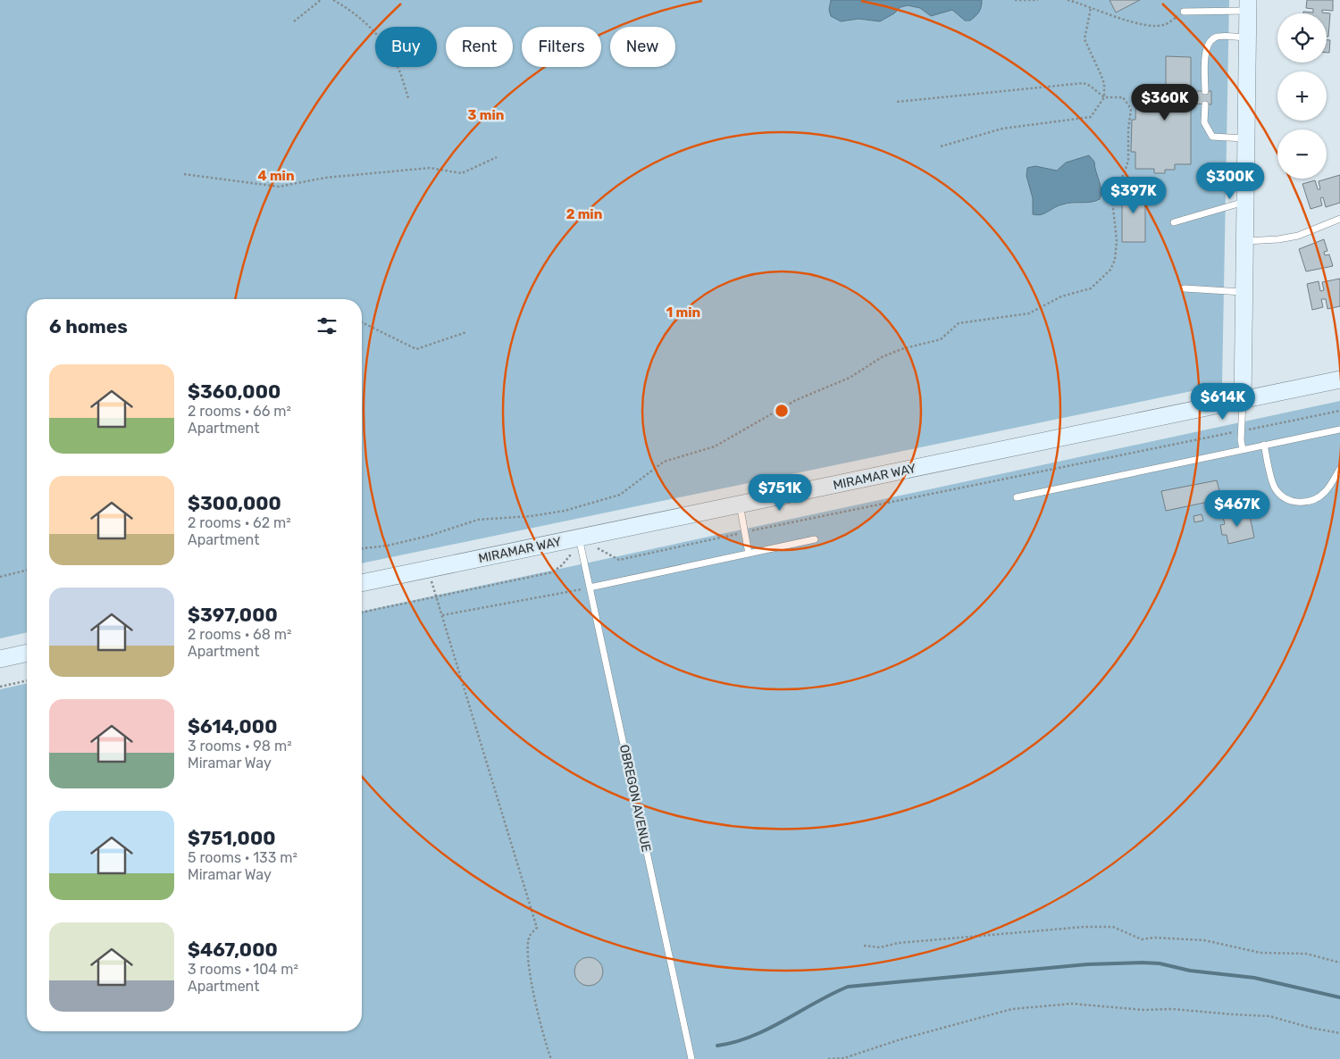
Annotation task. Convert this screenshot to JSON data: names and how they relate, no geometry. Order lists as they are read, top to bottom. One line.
{"streets":{"street":["MIRAMAR WAY"],"lane":["OBREGON AVENUE"]},"crossings":[["MIRAMAR WAY","OBREGON AVENUE"]],"page":{"map_buttons":["+","−"],"chip":["Buy","Rent","Filters","New"],"price":["$360K","$300K","$397K","$614K","$751K","$467K"],"heading":"6 homes","list":[{"name":"$360,000","note":"2 rooms · 66 m² · Apartment"},{"name":"$300,000","note":"2 rooms · 62 m² · Apartment"},{"name":"$397,000","note":"2 rooms · 68 m² · Apartment"},{"name":"$614,000","note":"3 rooms · 98 m² · Miramar Way"},{"name":"$751,000","note":"5 rooms · 133 m² · Miramar Way"},{"name":"$467,000","note":"3 rooms · 104 m² · Apartment"}]},"rings":["3 min","4 min","2 min","1 min"]}
